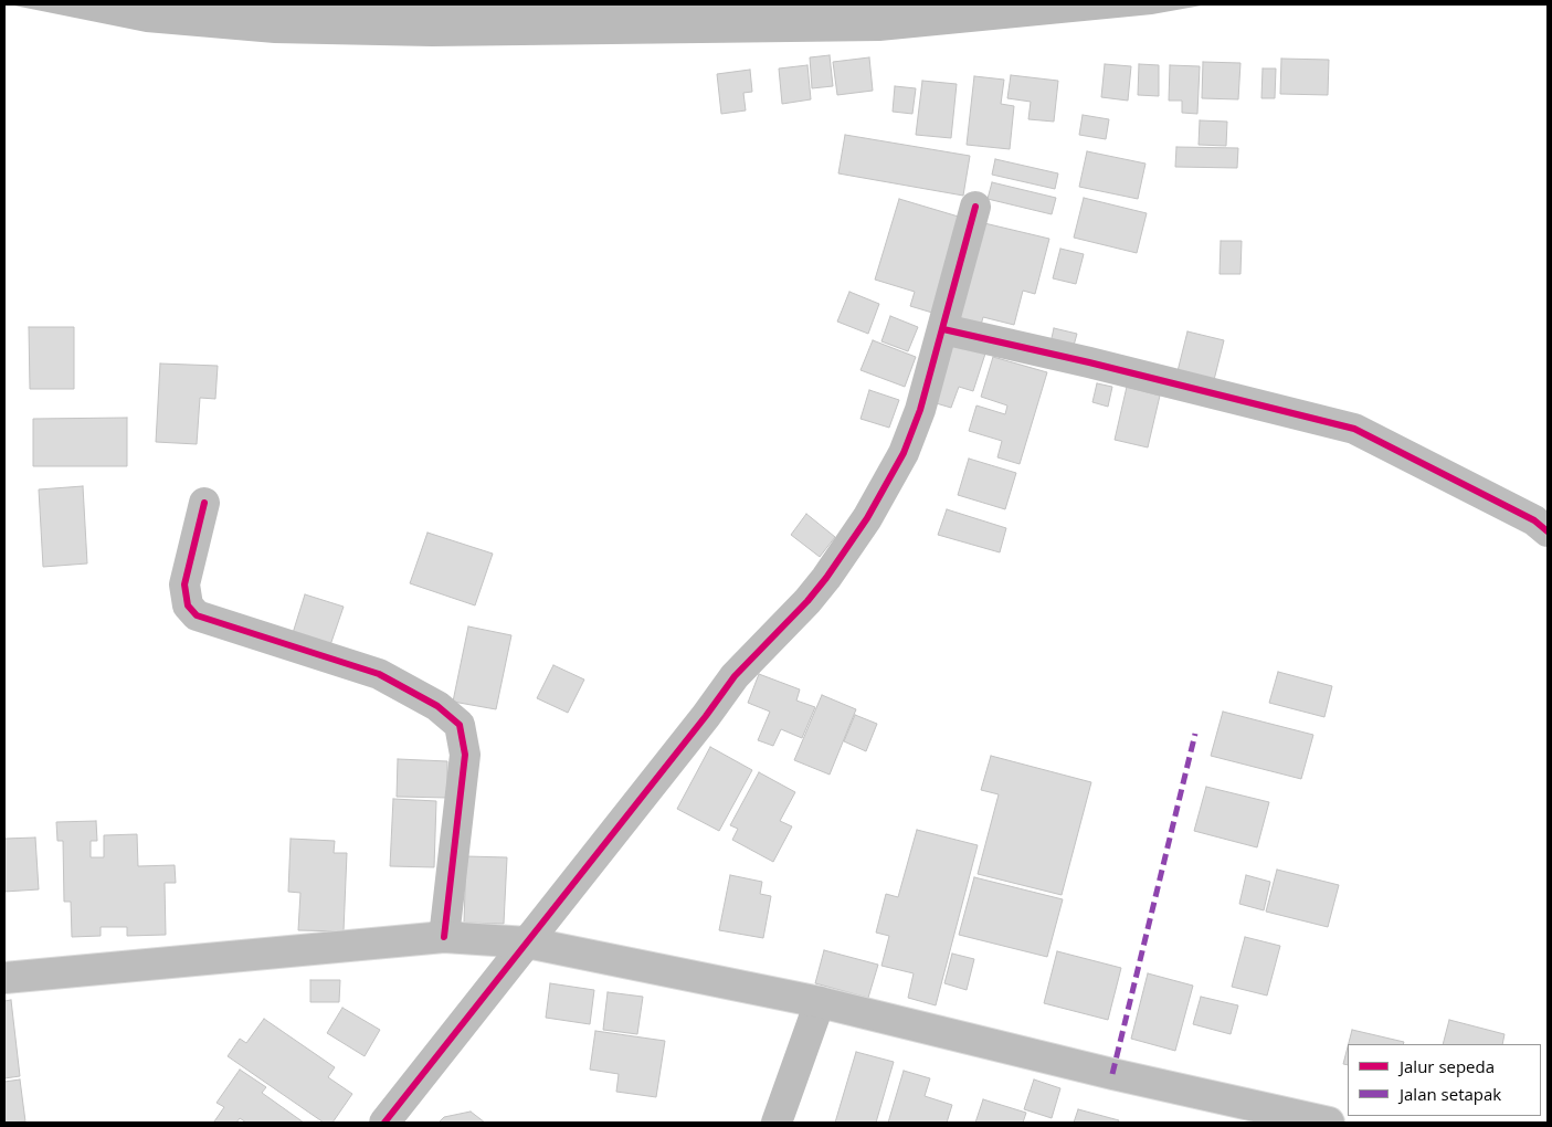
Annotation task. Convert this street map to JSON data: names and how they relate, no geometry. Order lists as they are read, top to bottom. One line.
{"legend":["Jalur sepeda","Jalan setapak"]}
